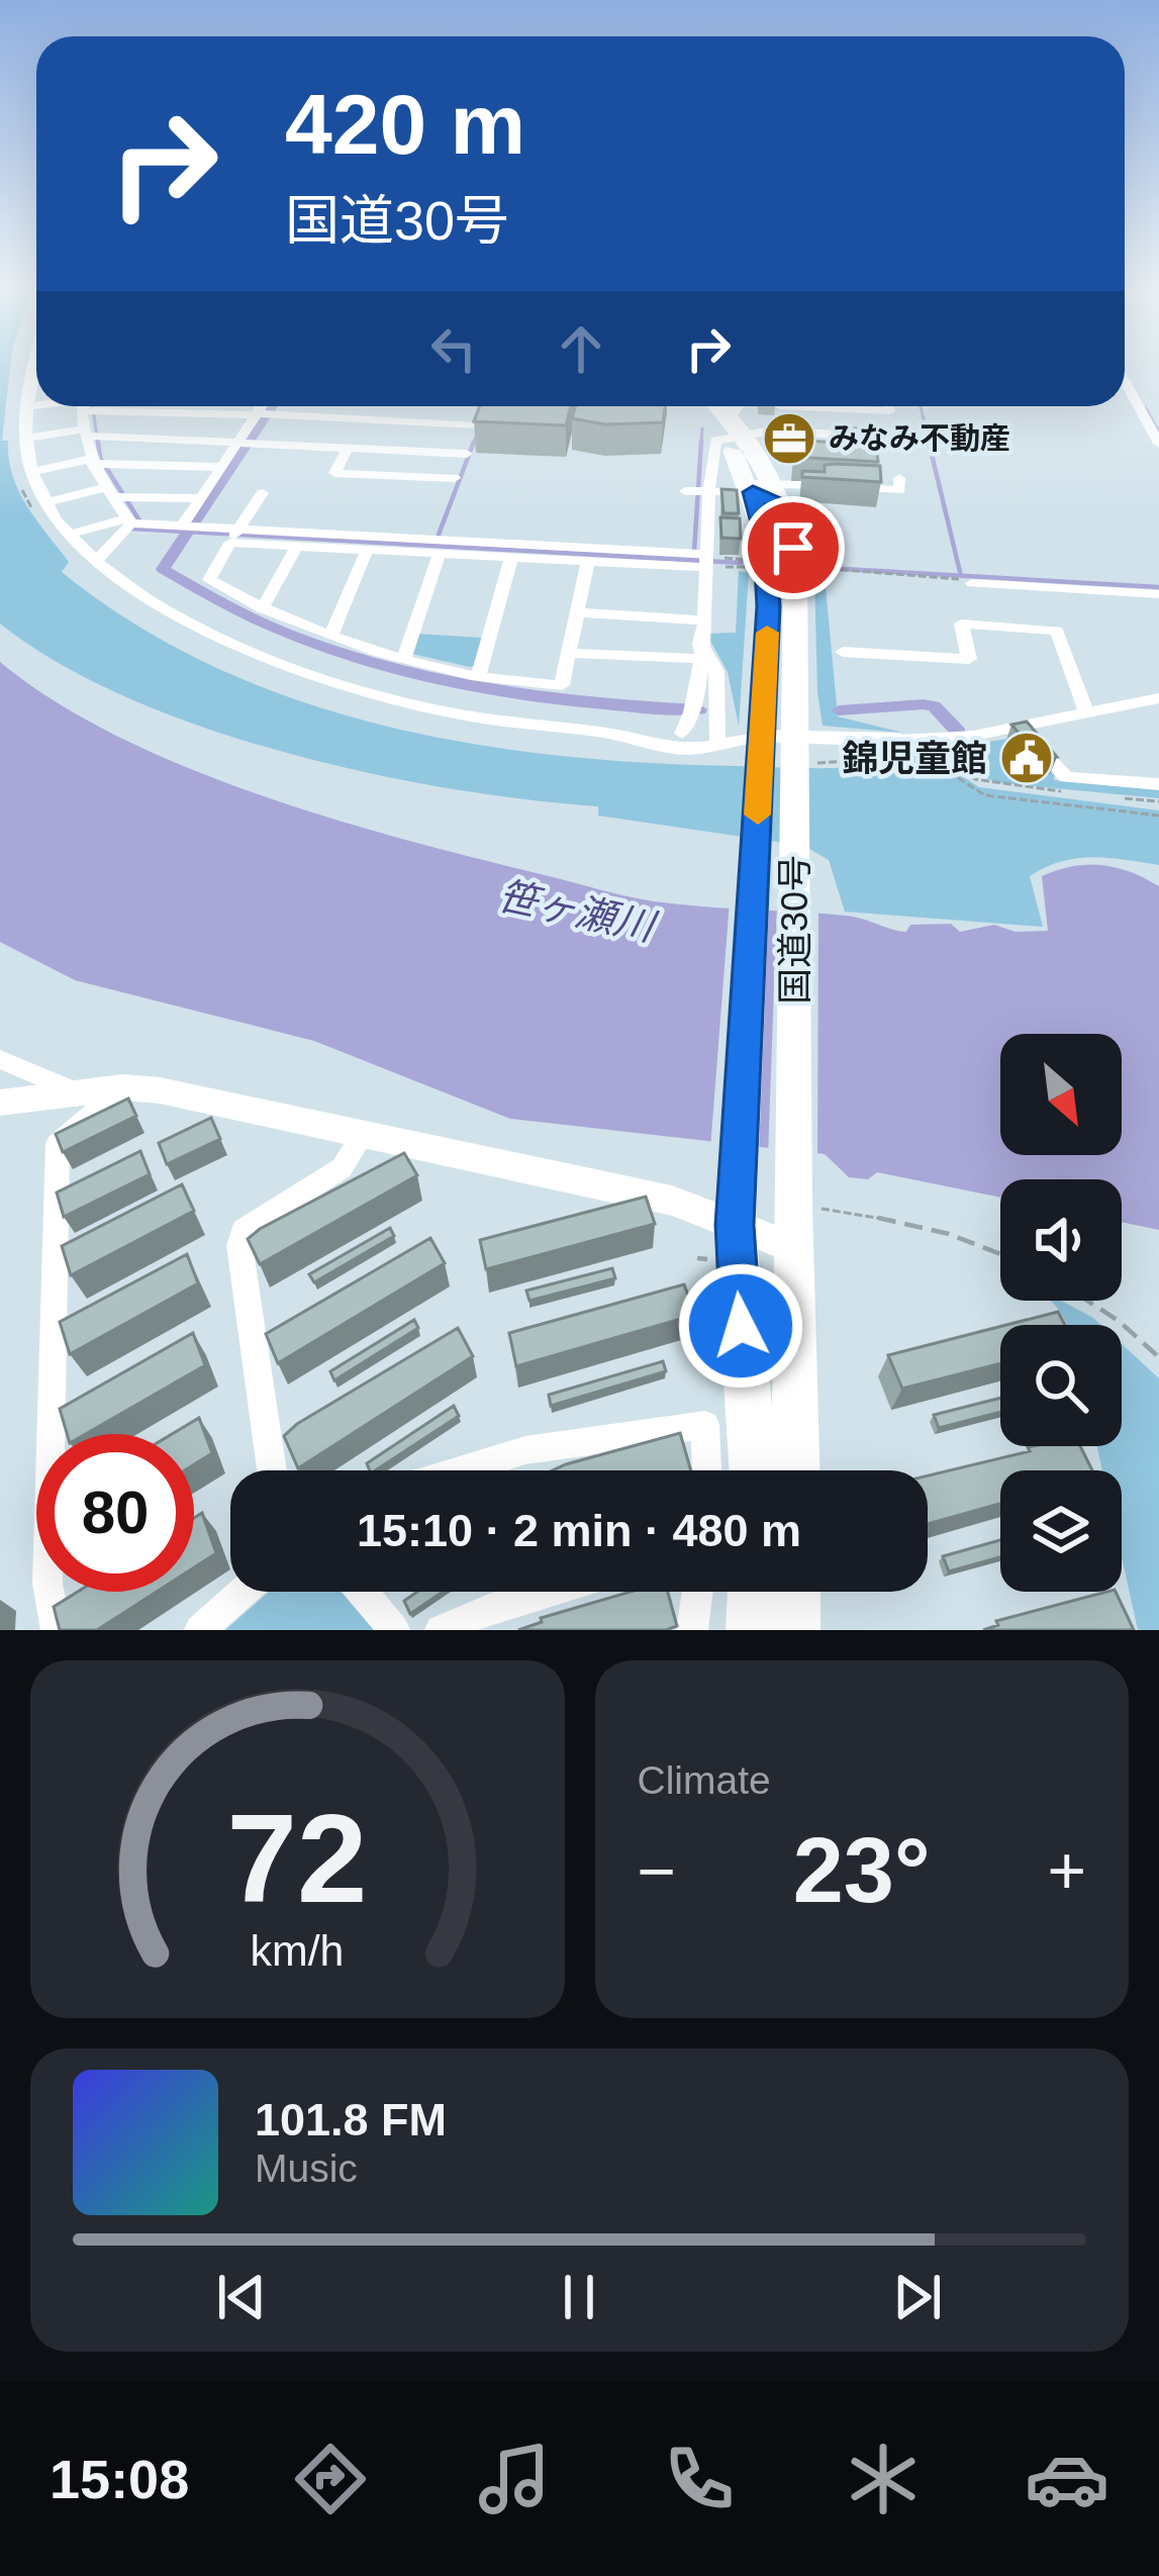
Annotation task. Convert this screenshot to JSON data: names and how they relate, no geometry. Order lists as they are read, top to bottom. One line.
{"streets":{"highway":["国道30号"]},"water":["笹ヶ瀬川"],"places":{"office":["みなみ不動産"],"public building":["錦児童館"]},"north":"bottom right","page":{"turn":["420 m","国道30号"],"limit":"80","trip":"15:10 · 2 min · 480 m","tile":"Climate","heat":["−","23°","+"],"song":["101.8 FM","Music"],"tabs":"15:08","gauge":["72","km/h"]}}
